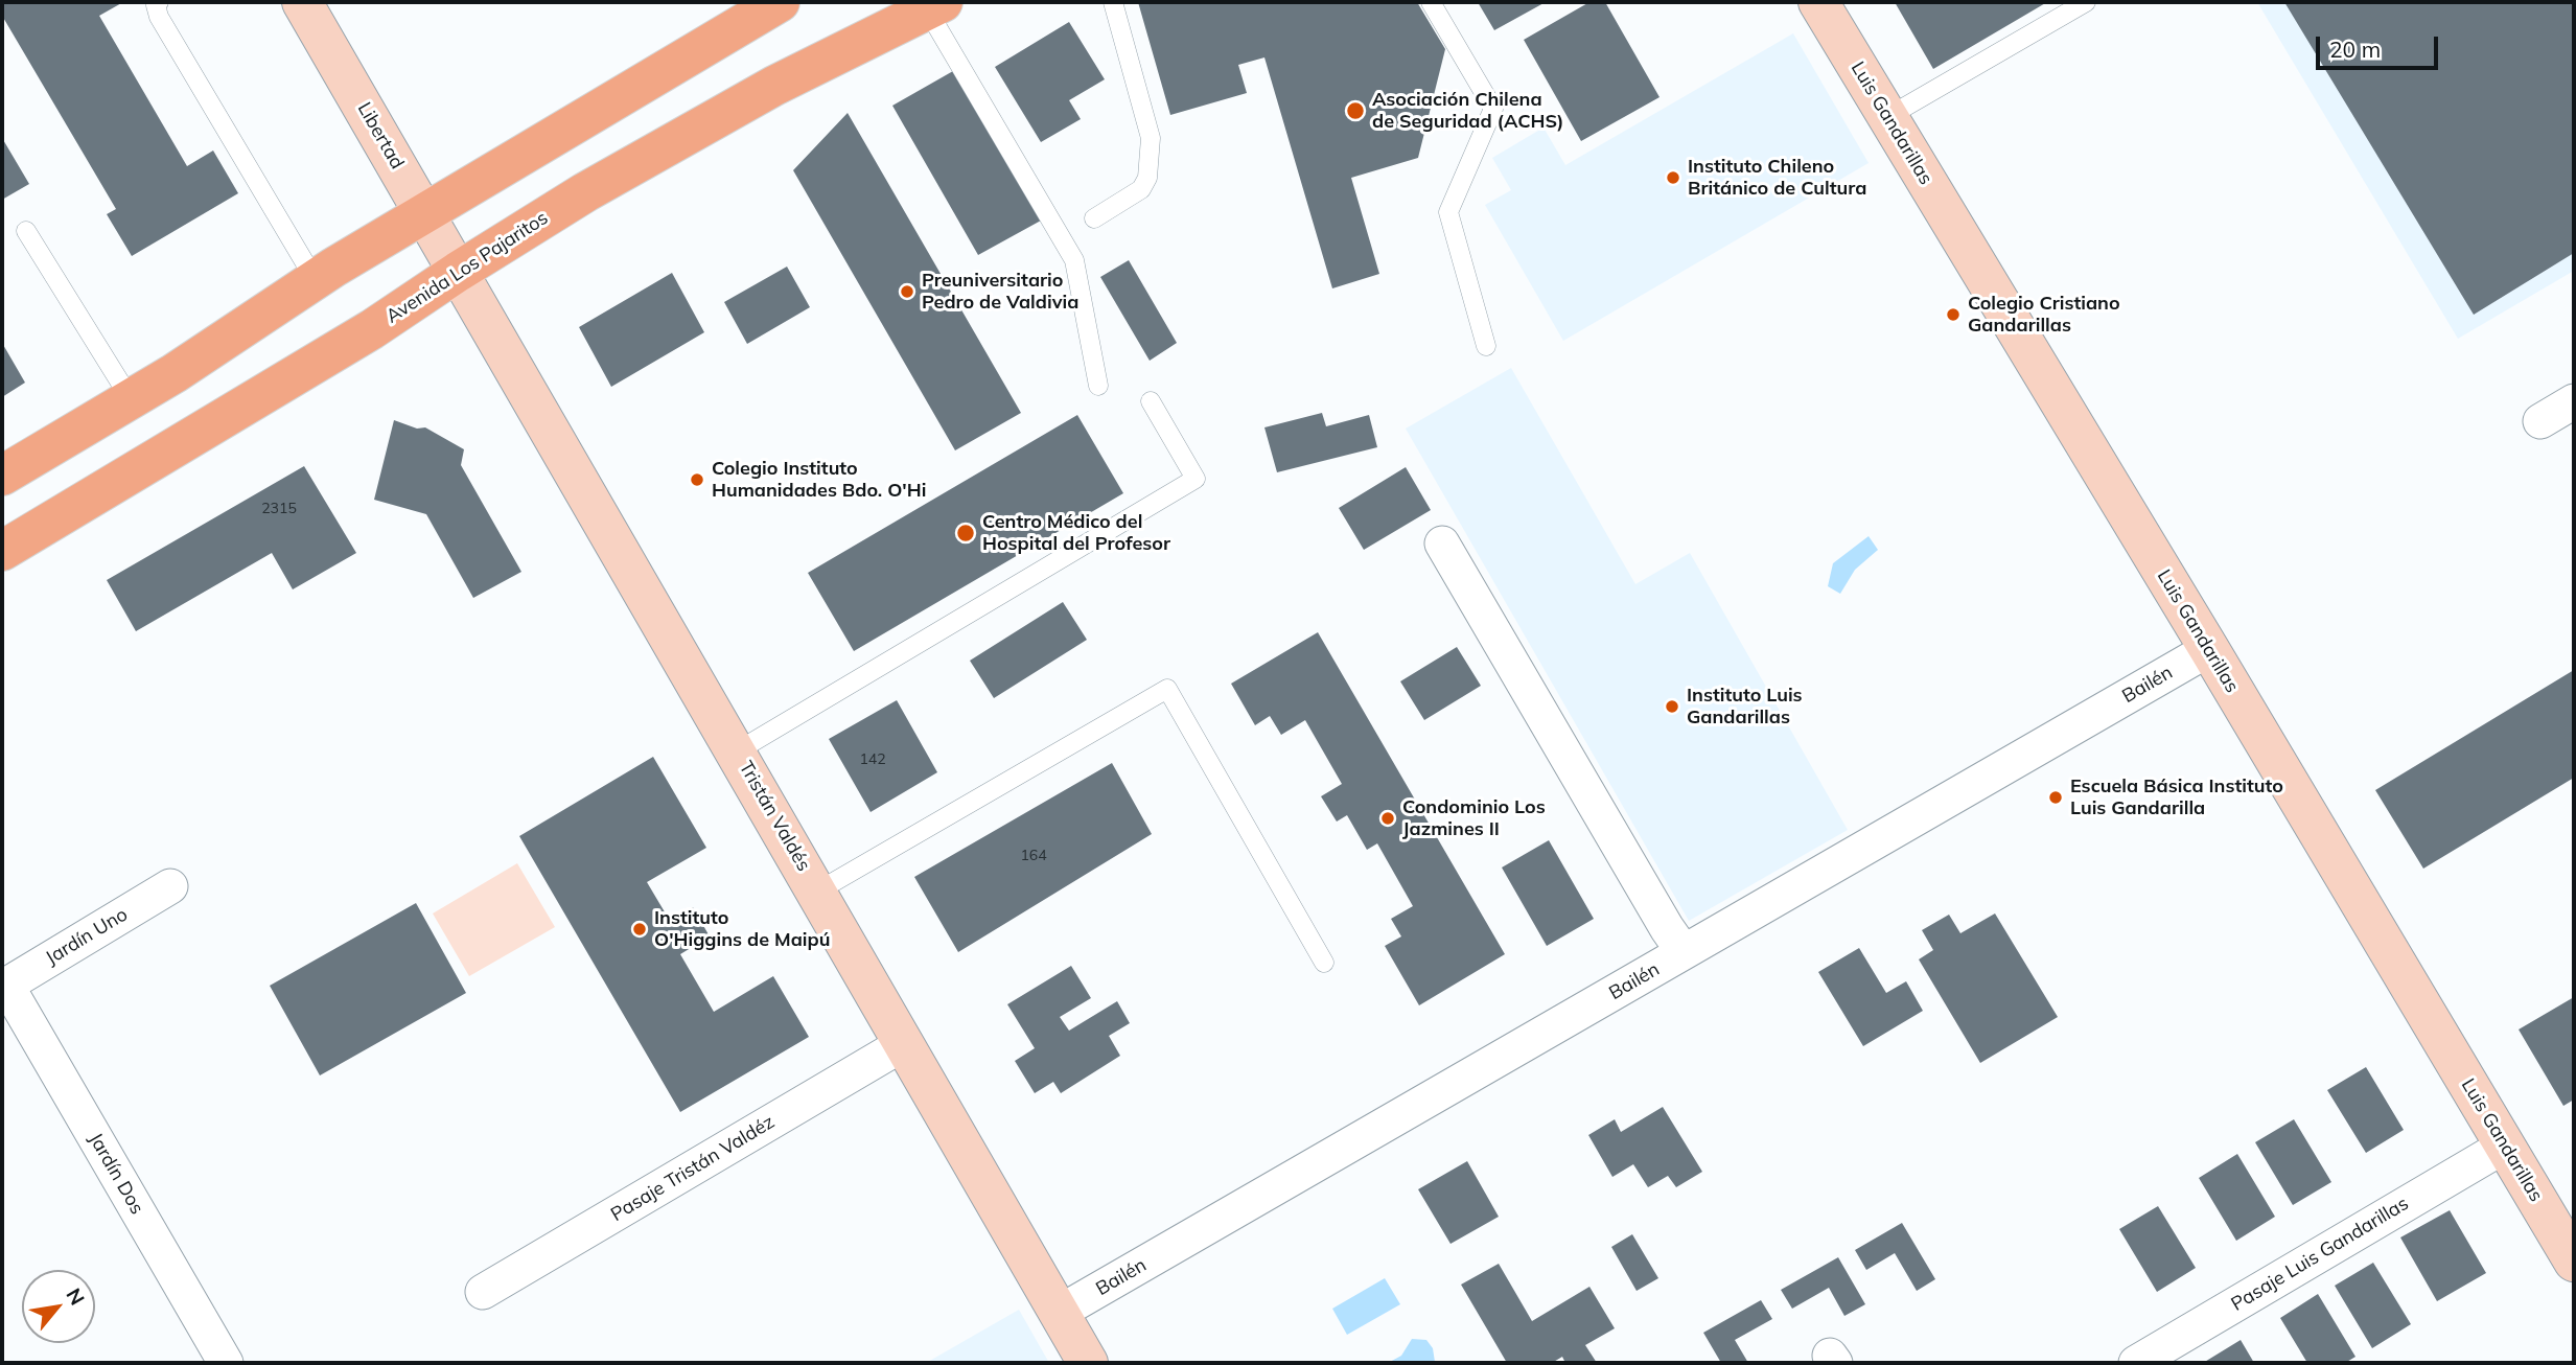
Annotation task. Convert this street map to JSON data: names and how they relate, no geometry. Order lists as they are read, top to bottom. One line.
{"streets":{"main road":["Avenida Los Pajaritos"],"street":["Luis Gandarillas","Libertad","Bailén","Tristán Valdés","Jardín Uno","Pasaje Tristán Valdéz","Jardín Dos","Pasaje Luis Gandarillas"]},"crossings":[["Luis Gandarillas","Bailén"],["Luis Gandarillas","Pasaje Luis Gandarillas"],["Libertad","Avenida Los Pajaritos"],["Libertad","Tristán Valdés"],["Avenida Los Pajaritos","Tristán Valdés"],["Bailén","Tristán Valdés"],["Tristán Valdés","Pasaje Tristán Valdéz"],["Jardín Uno","Jardín Dos"]],"places":["Asociación Chilena de Seguridad (ACHS)","Instituto Chileno Británico de Cultura","Preuniversitario Pedro de Valdivia","Colegio Cristiano Gandarillas","Colegio Instituto Humanidades Bdo. O'Hi","Centro Médico del Hospital del Profesor","Instituto Luis Gandarillas","Escuela Básica Instituto Luis Gandarilla","Condominio Los Jazmines II","Instituto O'Higgins de Maipú"],"house_numbers":["2315","142","164"],"scale_bar":"20 m","north":"top right"}
